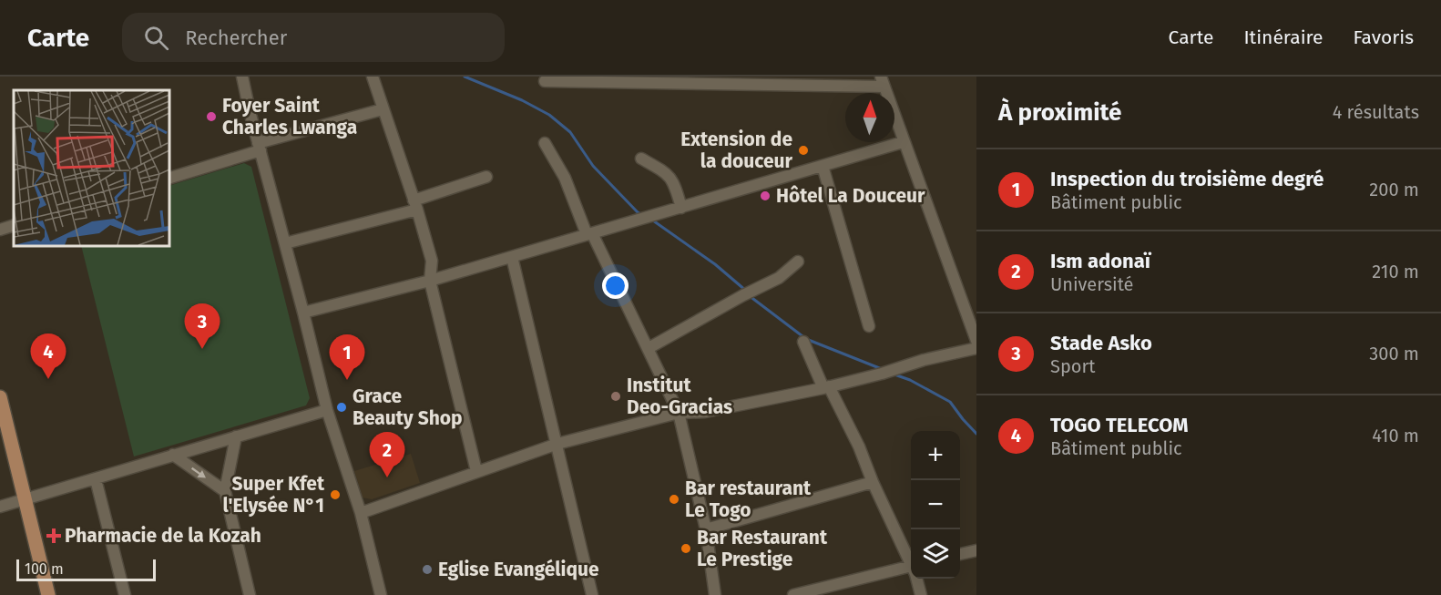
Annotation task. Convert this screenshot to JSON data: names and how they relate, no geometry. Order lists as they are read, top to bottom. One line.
{"places":{"other":["Foyer Saint Charles Lwanga","Extension de la douceur","Hôtel La Douceur","Institut Deo-Gracias","Grace Beauty Shop","Super Kfet l'Elysée N°1","Bar restaurant Le Togo","Bar Restaurant Le Prestige","Eglise Evangélique"],"health":["Pharmacie de la Kozah"]},"scale_bar":"100 m","north":"top","page":{"header":"Carte","search":"Rechercher","nav":["Carte","Itinéraire","Favoris"],"heading":["À proximité","4 résultats"],"list":[{"mark":"1","name":"Inspection du troisième degré","note":"Bâtiment public","value":"200 m"},{"mark":"2","name":"Ism adonaï","note":"Université","value":"210 m"},{"mark":"3","name":"Stade Asko","note":"Sport","value":"300 m"},{"mark":"4","name":"TOGO TELECOM","note":"Bâtiment public","value":"410 m"}],"pins":["3","4","1","2"],"map_buttons":["+","−"],"scale":"100 m"}}
